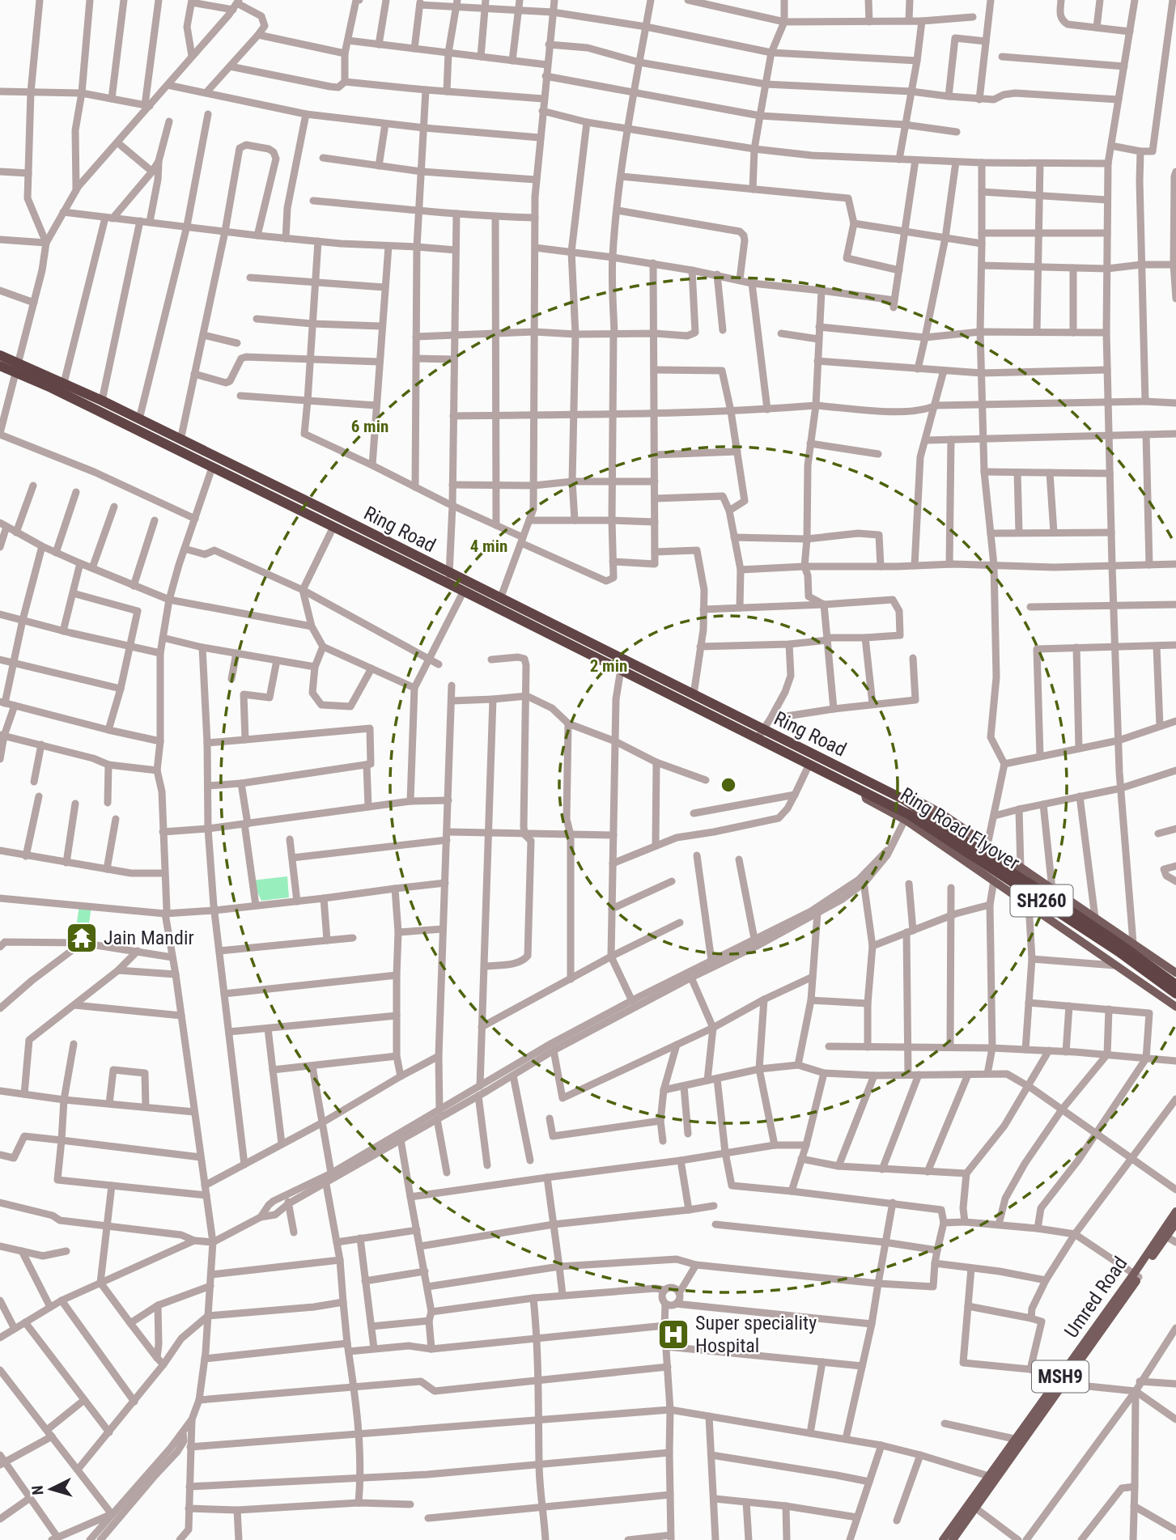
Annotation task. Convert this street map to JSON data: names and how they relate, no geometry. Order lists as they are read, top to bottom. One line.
{"streets":{"highway":["Ring Road","Ring Road Flyover","SH260"],"main road":["Umred Road","MSH9"]},"crossings":[["Ring Road","Ring Road Flyover"]],"places":{"temple":["Jain Mandir"],"hospital":["Super speciality Hospital"]},"north":"left","rings":["6 min","4 min","2 min"]}
